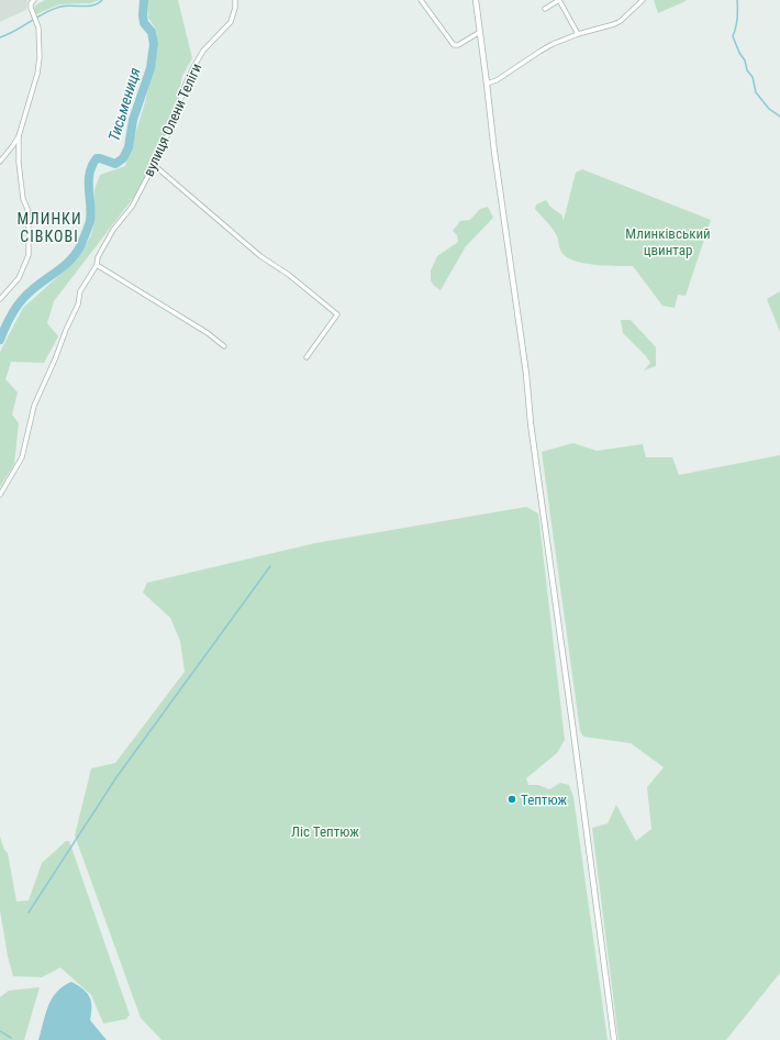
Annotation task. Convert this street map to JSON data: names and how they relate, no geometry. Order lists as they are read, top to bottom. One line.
{"streets":{"street":["вулиця Олени Теліги"]},"districts":["МЛИНКИ СІВКОВІ"],"water":["Тисьмениця"],"parks":["Млинківський цвинтар","Ліс Тептюж"],"places":["Тептюж"]}
